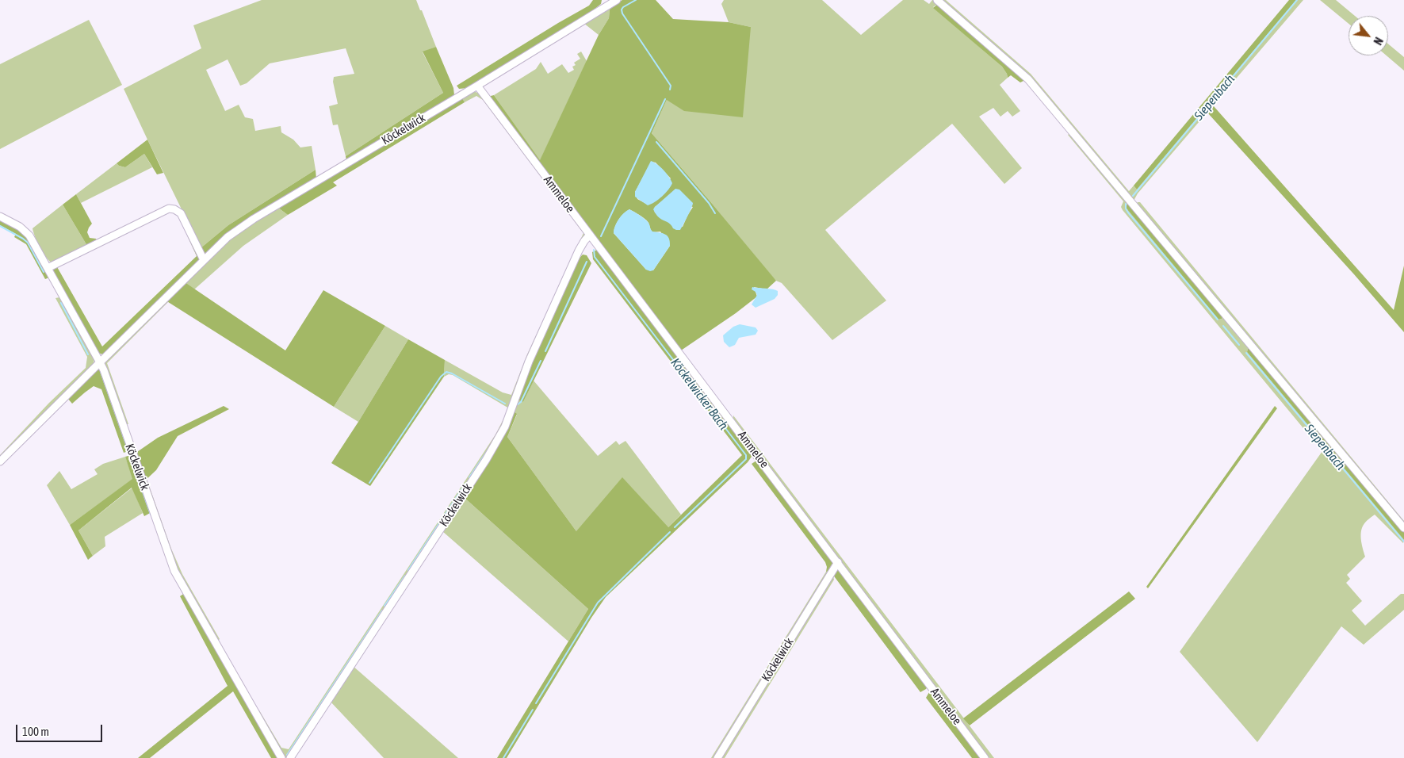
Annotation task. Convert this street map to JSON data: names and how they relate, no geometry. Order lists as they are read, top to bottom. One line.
{"streets":{"street":["Köckelwick","Ammeloe"]},"crossings":[["Köckelwick","Ammeloe"]],"water":["Siepenbach","Köckelwicker Bach"],"scale_bar":"100 m","north":"bottom right"}
